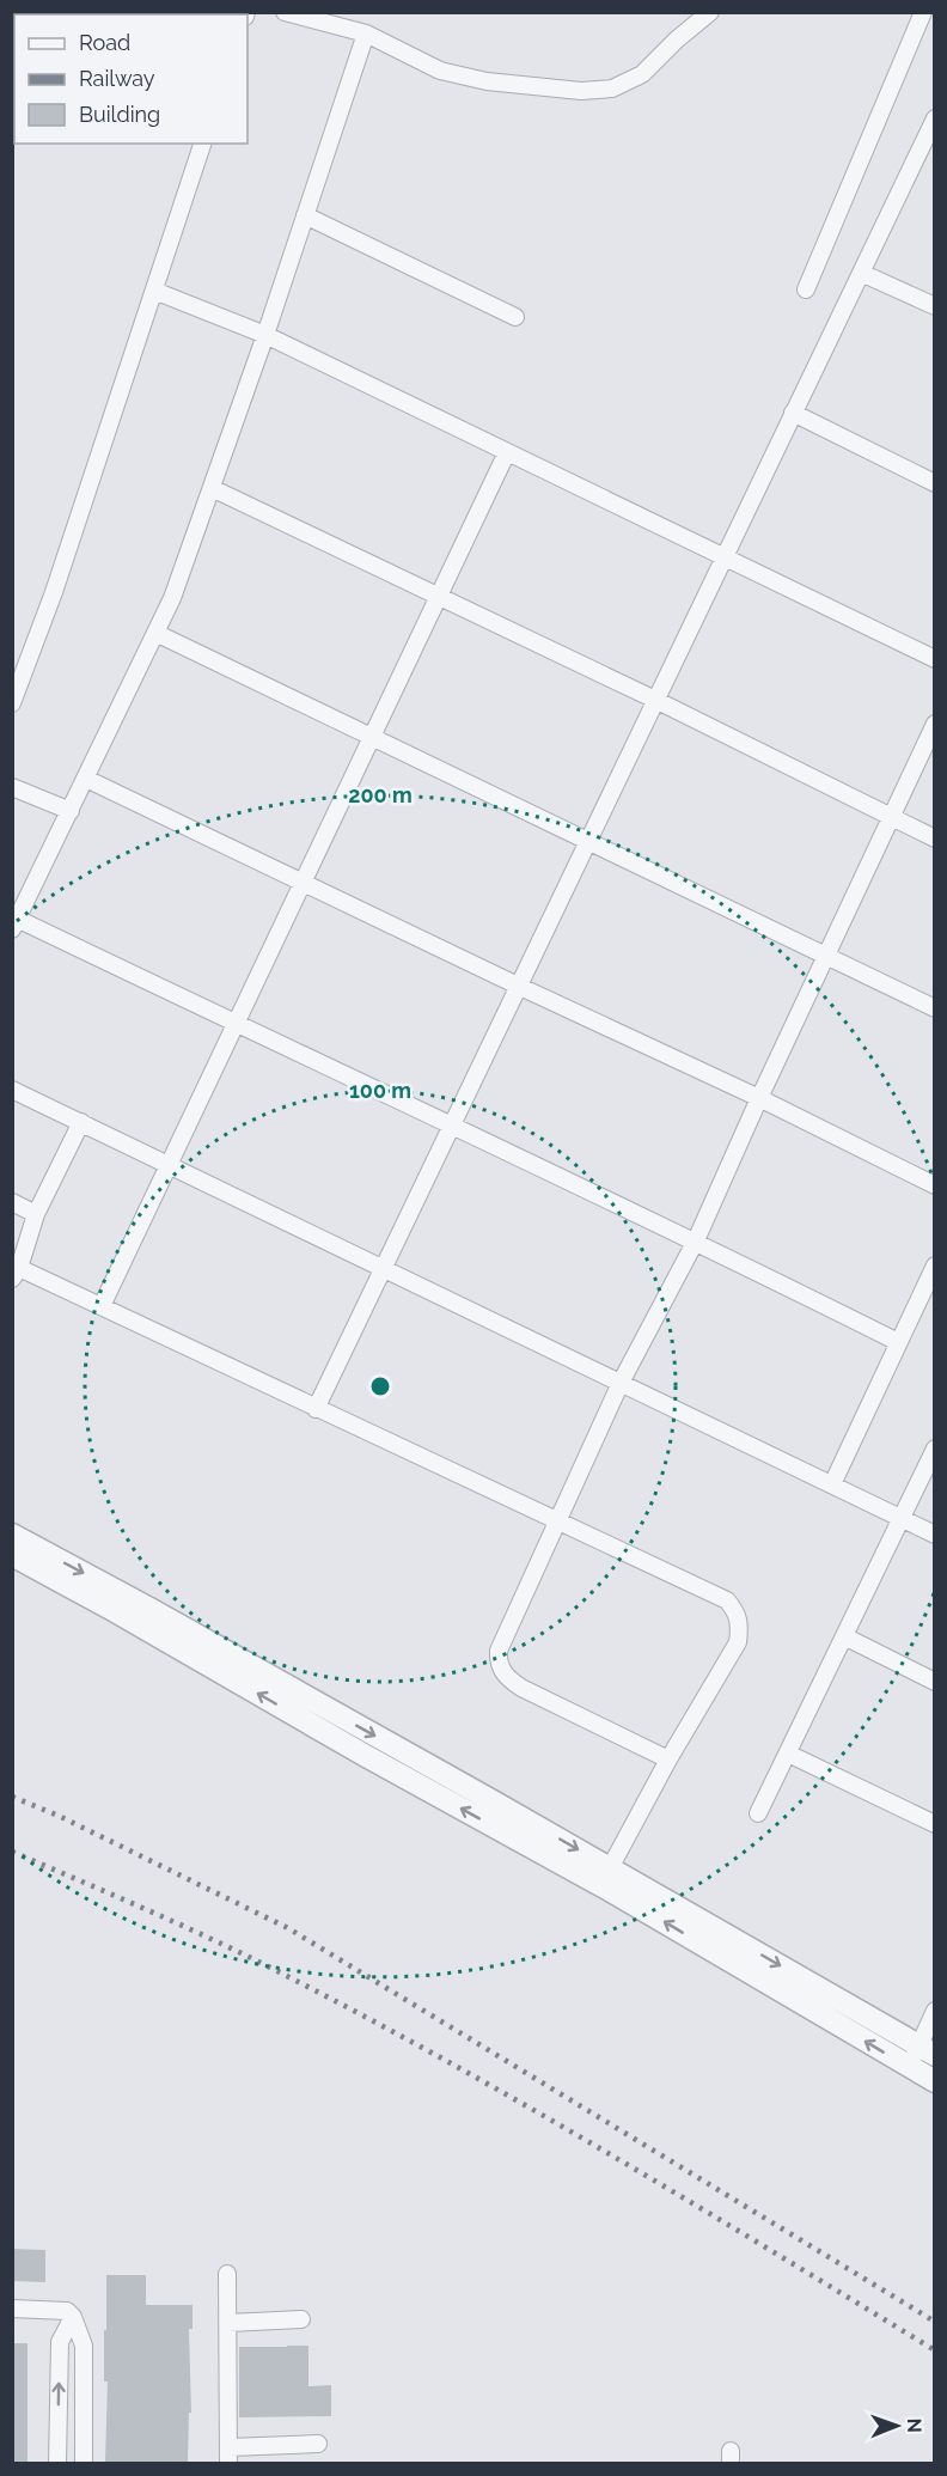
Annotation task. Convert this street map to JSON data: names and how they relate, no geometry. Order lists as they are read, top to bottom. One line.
{"legend":["Road","Railway","Building"],"north":"right","rings":["200 m","100 m"]}
